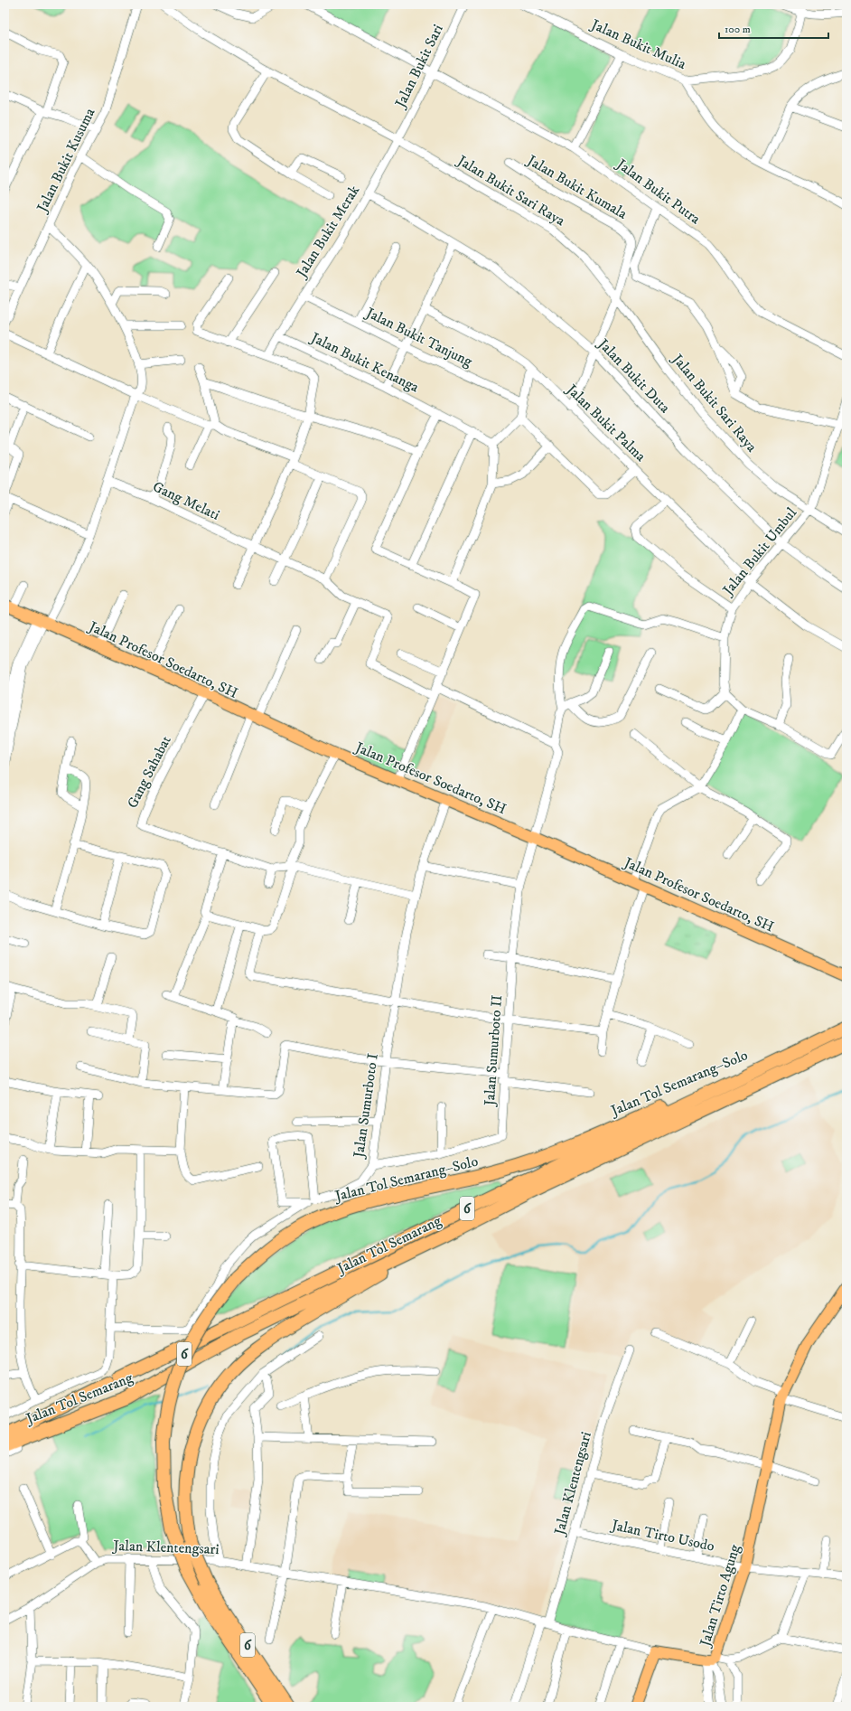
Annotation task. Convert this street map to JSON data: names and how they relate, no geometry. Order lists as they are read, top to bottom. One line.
{"streets":{"highway":["Jalan Tol Semarang–Solo","6","Jalan Tol Semarang"],"main road":["Jalan Profesor Soedarto, SH","Jalan Tirto Agung"],"street":["Jalan Bukit Mulia","Jalan Bukit Sari","Jalan Bukit Kusuma","Jalan Bukit Kumala","Jalan Bukit Sari Raya","Jalan Bukit Putra","Jalan Bukit Merak","Jalan Bukit Tanjung","Jalan Bukit Kenanga","Jalan Bukit Duta","Jalan Bukit Palma","Gang Melati","Jalan Bukit Umbul","Gang Sahabat","Jalan Sumurboto II","Jalan Sumurboto I","Jalan Klentengsari","Jalan Tirto Usodo"]},"crossings":[["Jalan Bukit Sari","Jalan Bukit Sari Raya"],["Jalan Bukit Sari","Jalan Bukit Putra"],["Jalan Bukit Sari","Jalan Bukit Merak"],["Jalan Bukit Kumala","Jalan Bukit Sari Raya"],["Jalan Bukit Kumala","Jalan Bukit Duta"],["Jalan Bukit Kumala","Jalan Bukit Palma"],["Jalan Bukit Sari Raya","Jalan Bukit Merak"],["Jalan Bukit Sari Raya","Jalan Bukit Umbul"],["Jalan Bukit Merak","Jalan Bukit Tanjung"],["Jalan Bukit Merak","Jalan Bukit Kenanga"],["Jalan Bukit Merak","Jalan Bukit Duta"],["Jalan Bukit Duta","Jalan Bukit Umbul"],["Jalan Bukit Palma","Jalan Bukit Umbul"],["Jalan Profesor Soedarto, SH","Gang Sahabat"],["Jalan Profesor Soedarto, SH","Jalan Sumurboto II"],["Jalan Profesor Soedarto, SH","Jalan Sumurboto I"],["Jalan Sumurboto II","Jalan Sumurboto I"],["Jalan Tol Semarang–Solo","Jalan Tol Semarang"],["6","Jalan Tol Semarang"],["Jalan Klentengsari","Jalan Tirto Usodo"],["Jalan Klentengsari","Jalan Tirto Agung"],["Jalan Tirto Usodo","Jalan Tirto Agung"]],"scale_bar":"100 m"}
